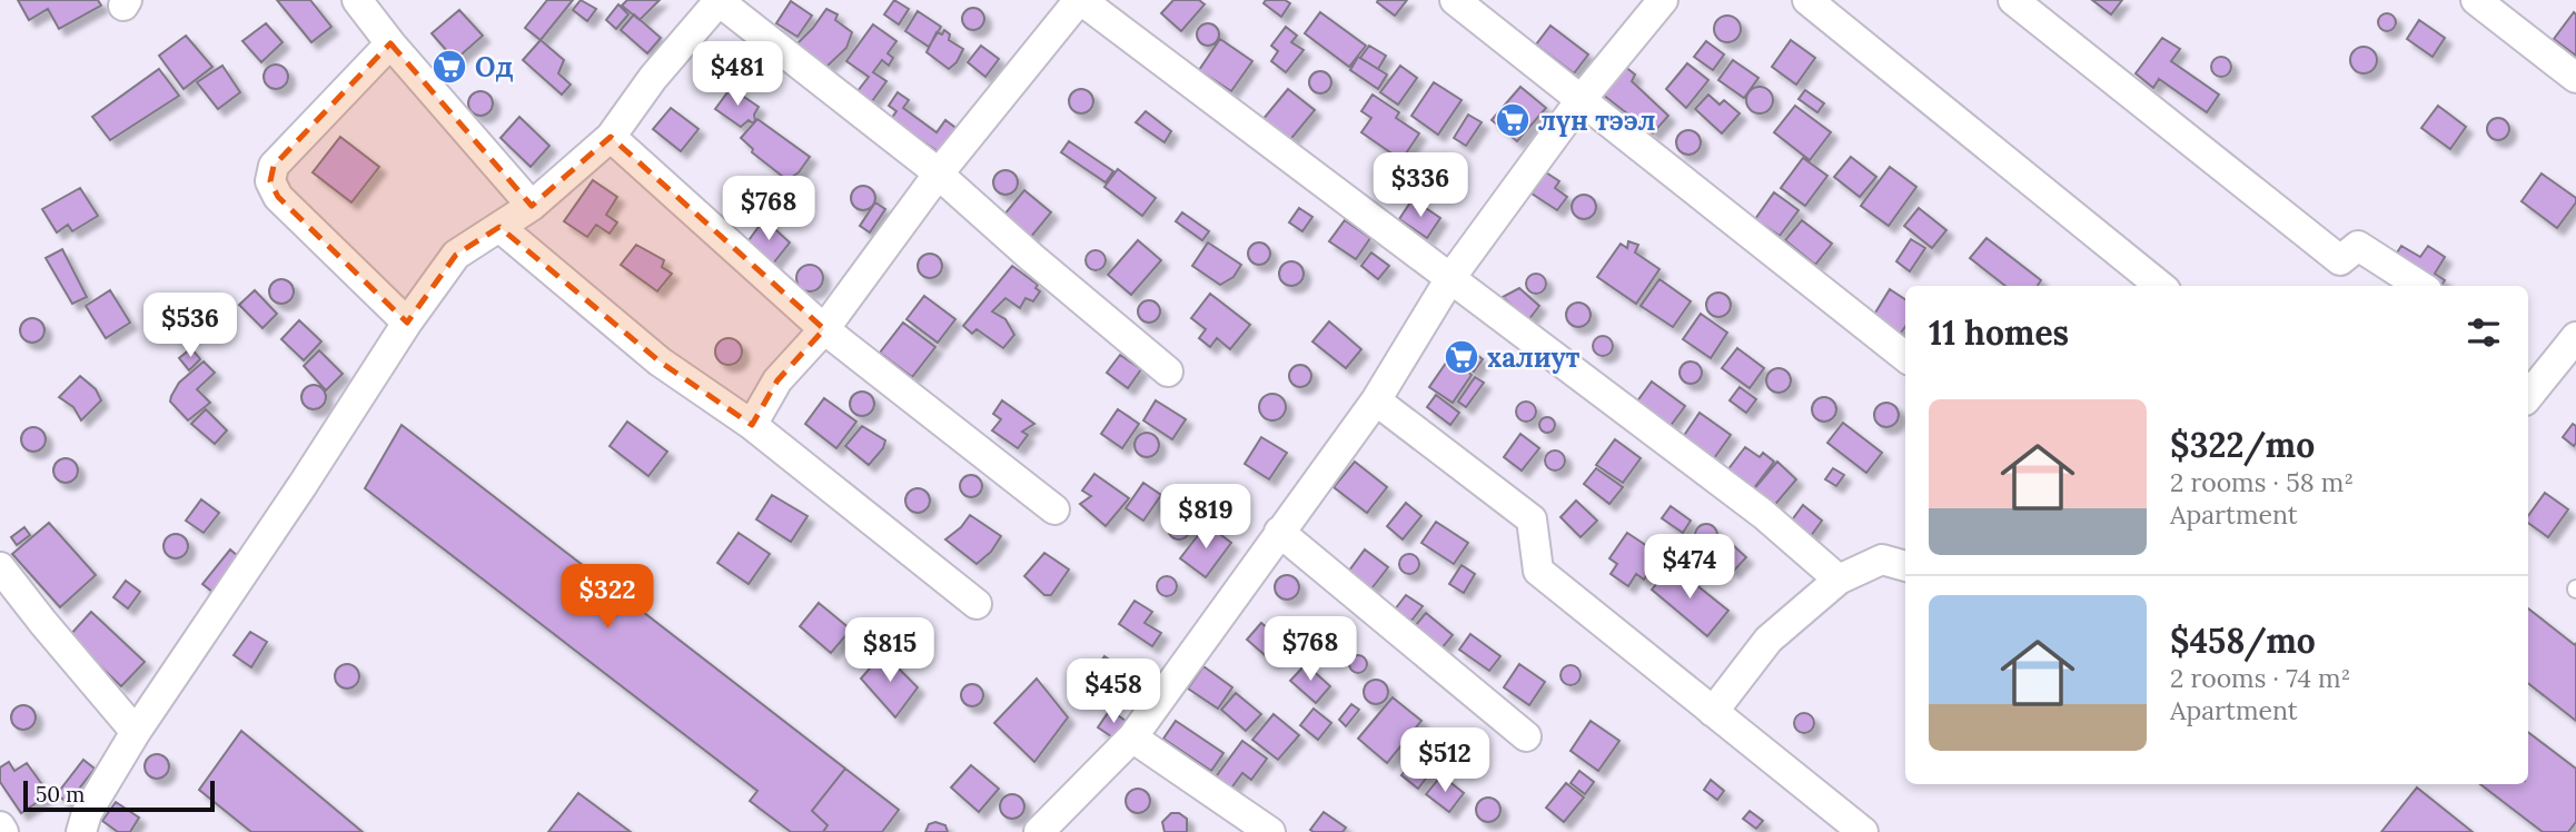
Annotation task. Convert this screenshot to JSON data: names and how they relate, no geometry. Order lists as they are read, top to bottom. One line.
{"places":{"supermarket":["Од","лүн тээл","халиут"]},"scale_bar":"50 m","page":{"price":["$481","$336","$768","$536","$819","$474","$322","$768","$815","$458","$512"],"heading":"11 homes","list":[{"name":"$322/mo","note":"2 rooms · 58 m² · Apartment"},{"name":"$458/mo","note":"2 rooms · 74 m² · Apartment"}],"scale":"50 m"}}
